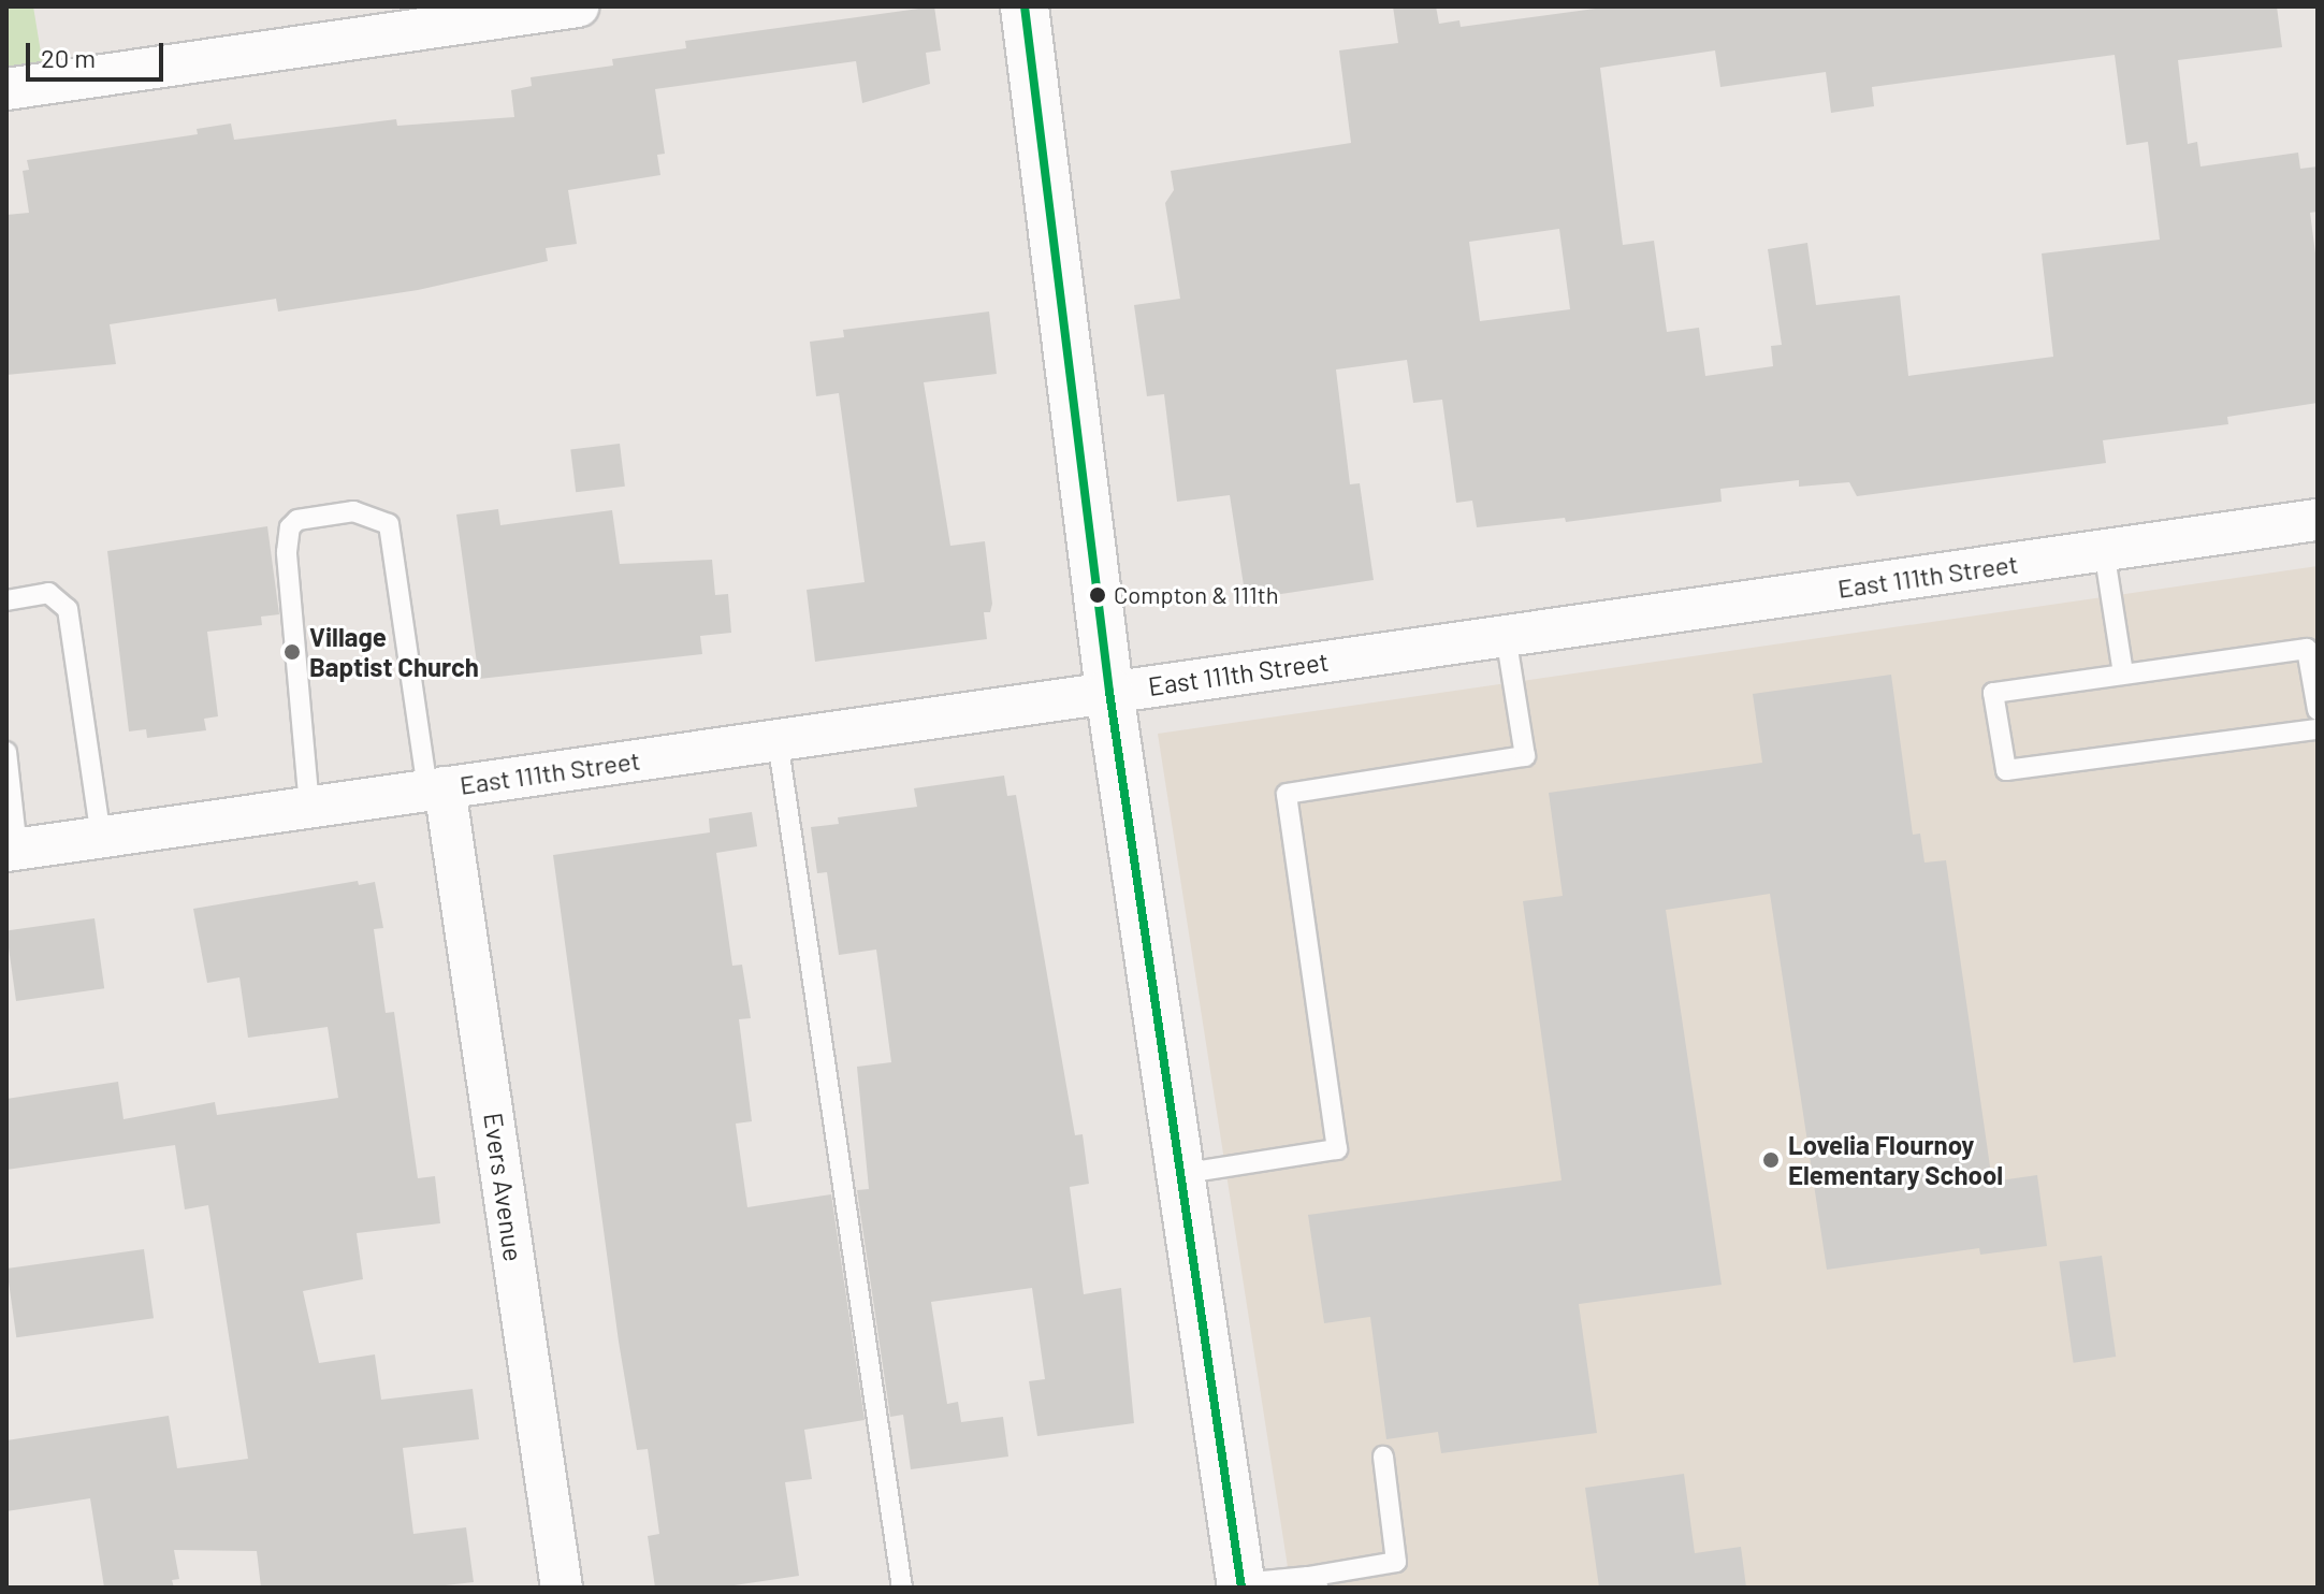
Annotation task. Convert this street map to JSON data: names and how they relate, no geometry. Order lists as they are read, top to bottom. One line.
{"streets":{"street":["East 111th Street","Evers Avenue"]},"crossings":[["East 111th Street","Evers Avenue"]],"places":["Compton & 111th","Village Baptist Church","Lovelia Flournoy Elementary School"],"scale_bar":"20 m"}
